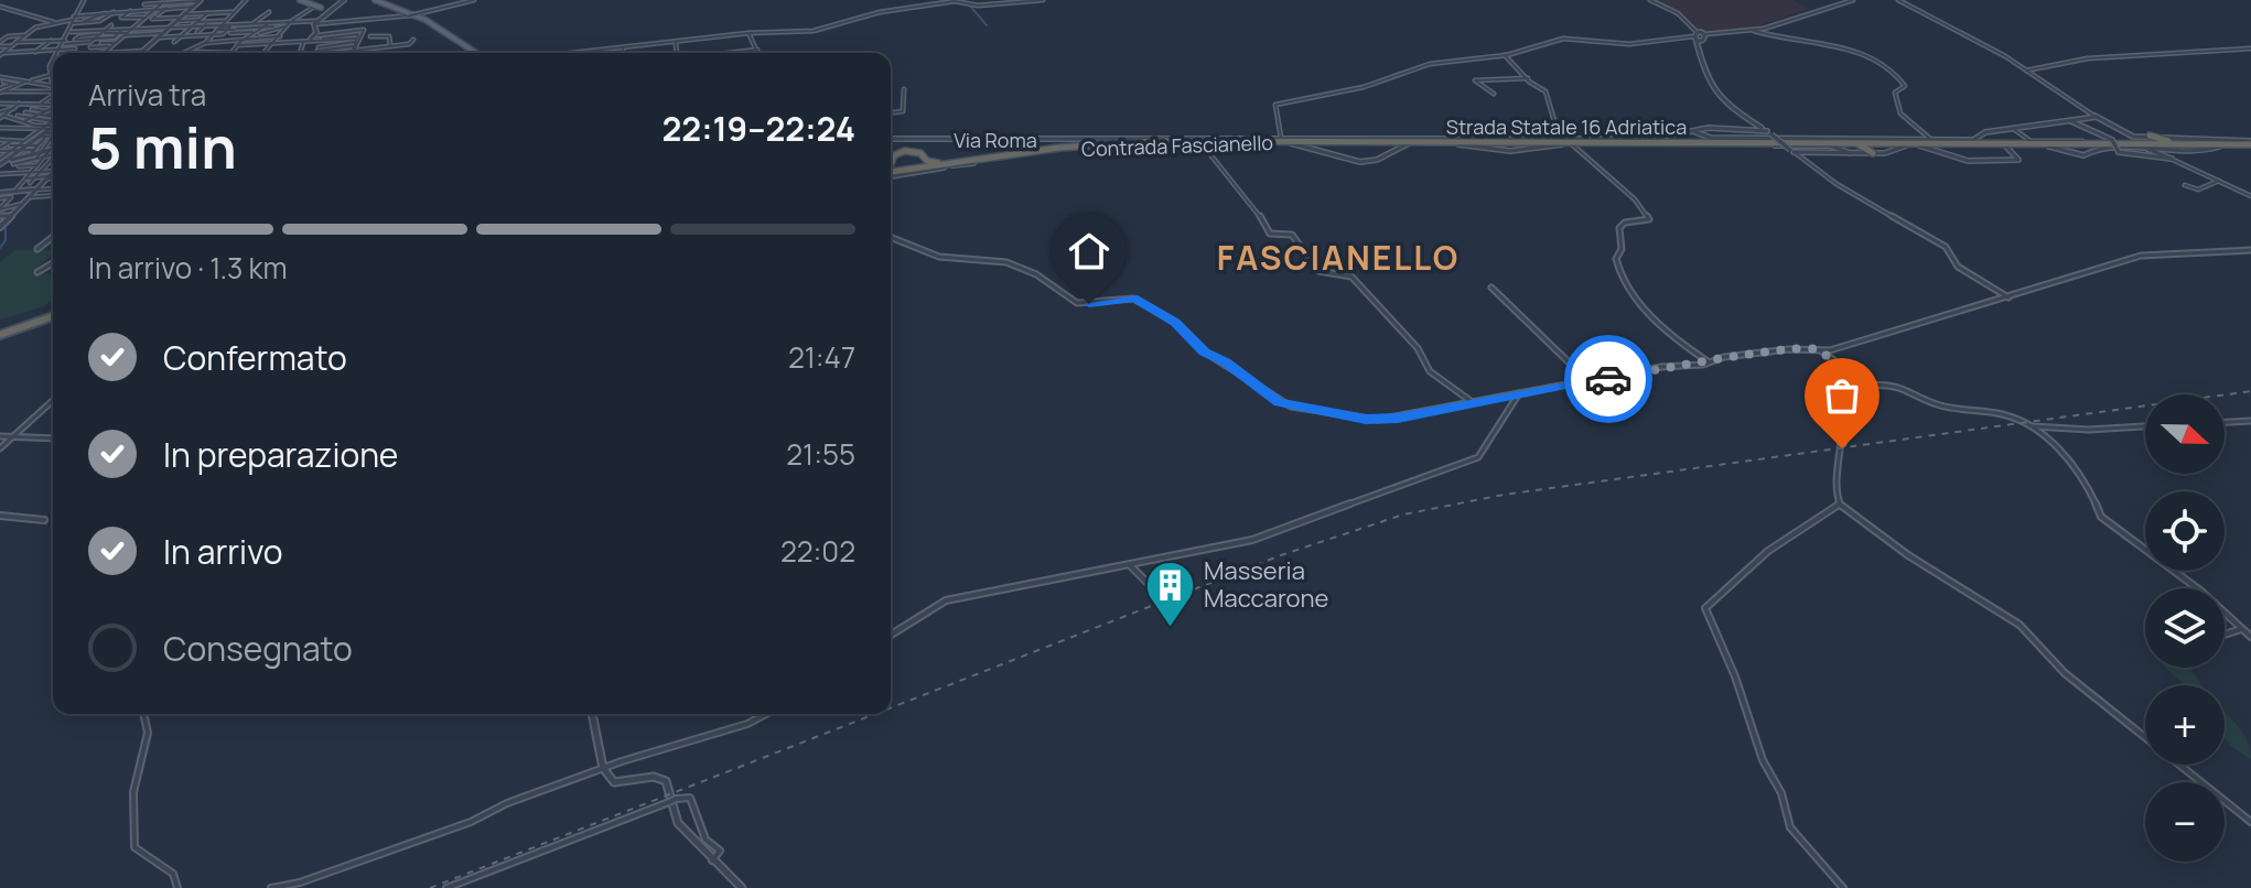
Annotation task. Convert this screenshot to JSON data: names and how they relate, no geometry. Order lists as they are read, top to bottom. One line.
{"streets":{"highway":["Strada Statale 16 Adriatica"],"street":["Via Roma","Contrada Fascianello"]},"crossings":[["Strada Statale 16 Adriatica","Contrada Fascianello"]],"districts":["FASCIANELLO"],"places":{"building":["Masseria Maccarone"]},"north":"right","page":{"heading":["5 min","Arriva tra","22:19–22:24"],"bar":"In arrivo · 1.3 km","list":[["Confermato","21:47"],["In preparazione","21:55"],["In arrivo","22:02"],"Consegnato"],"map_buttons":["+","−"]}}
